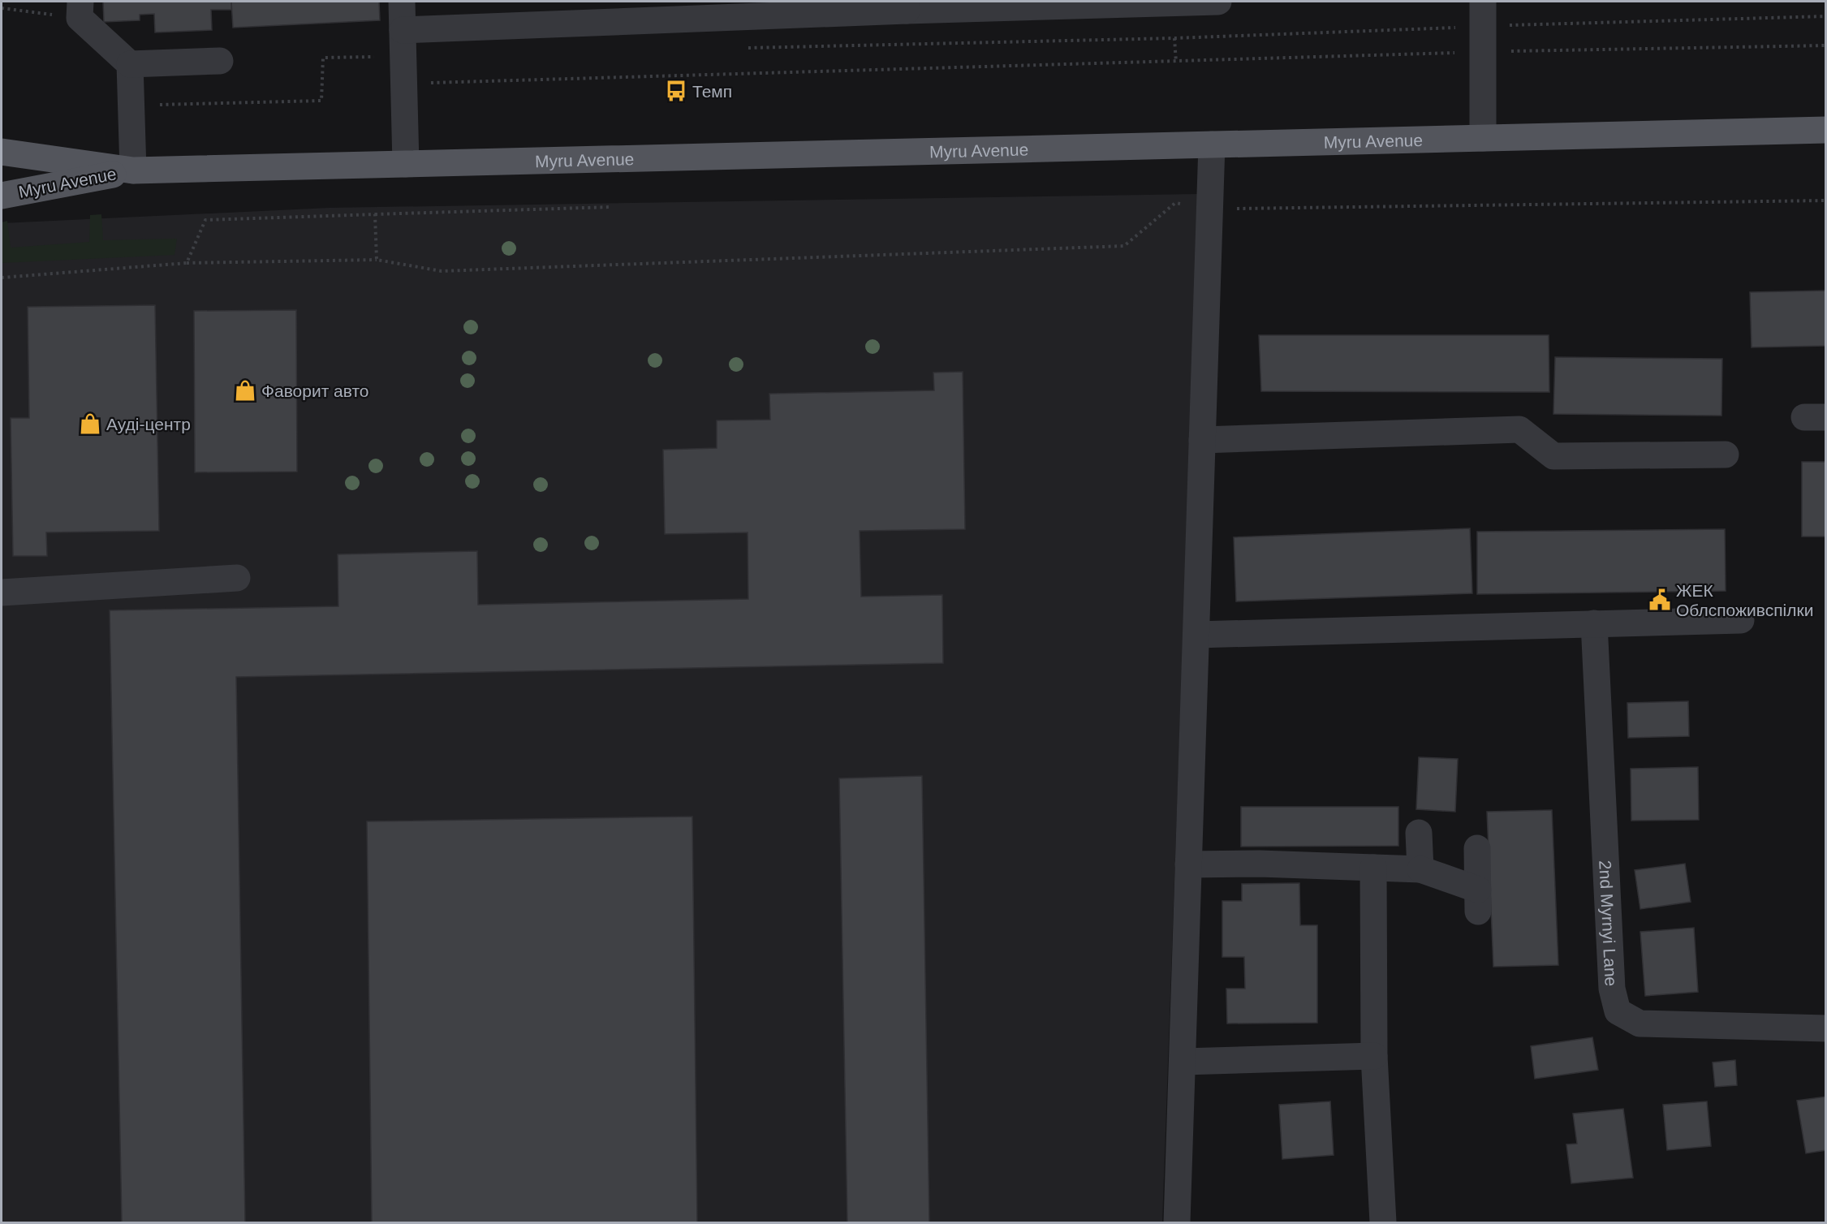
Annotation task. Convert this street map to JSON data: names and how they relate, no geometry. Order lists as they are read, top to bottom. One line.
{"streets":{"main road":["Myru Avenue"],"street":["2nd Myrnyi Lane"]},"places":{"bus stop":["Темп"],"shop":["Фаворит авто","Ауді-центр"],"public building":["ЖЕК Облспоживспілки"]}}
